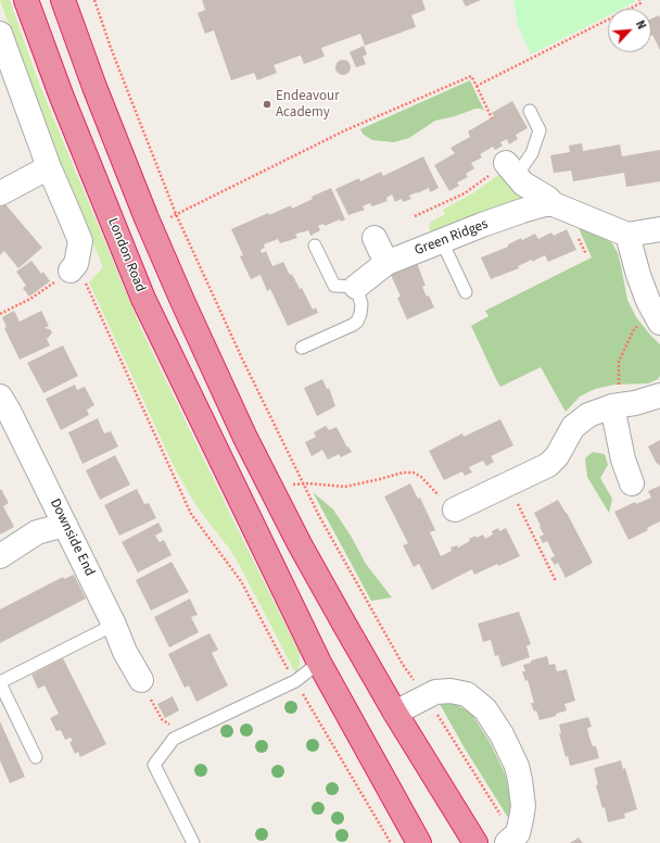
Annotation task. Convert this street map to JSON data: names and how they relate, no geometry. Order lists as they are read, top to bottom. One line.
{"streets":{"highway":["London Road"],"street":["Green Ridges","Downside End"]},"places":["Endeavour Academy"],"north":"top right"}
